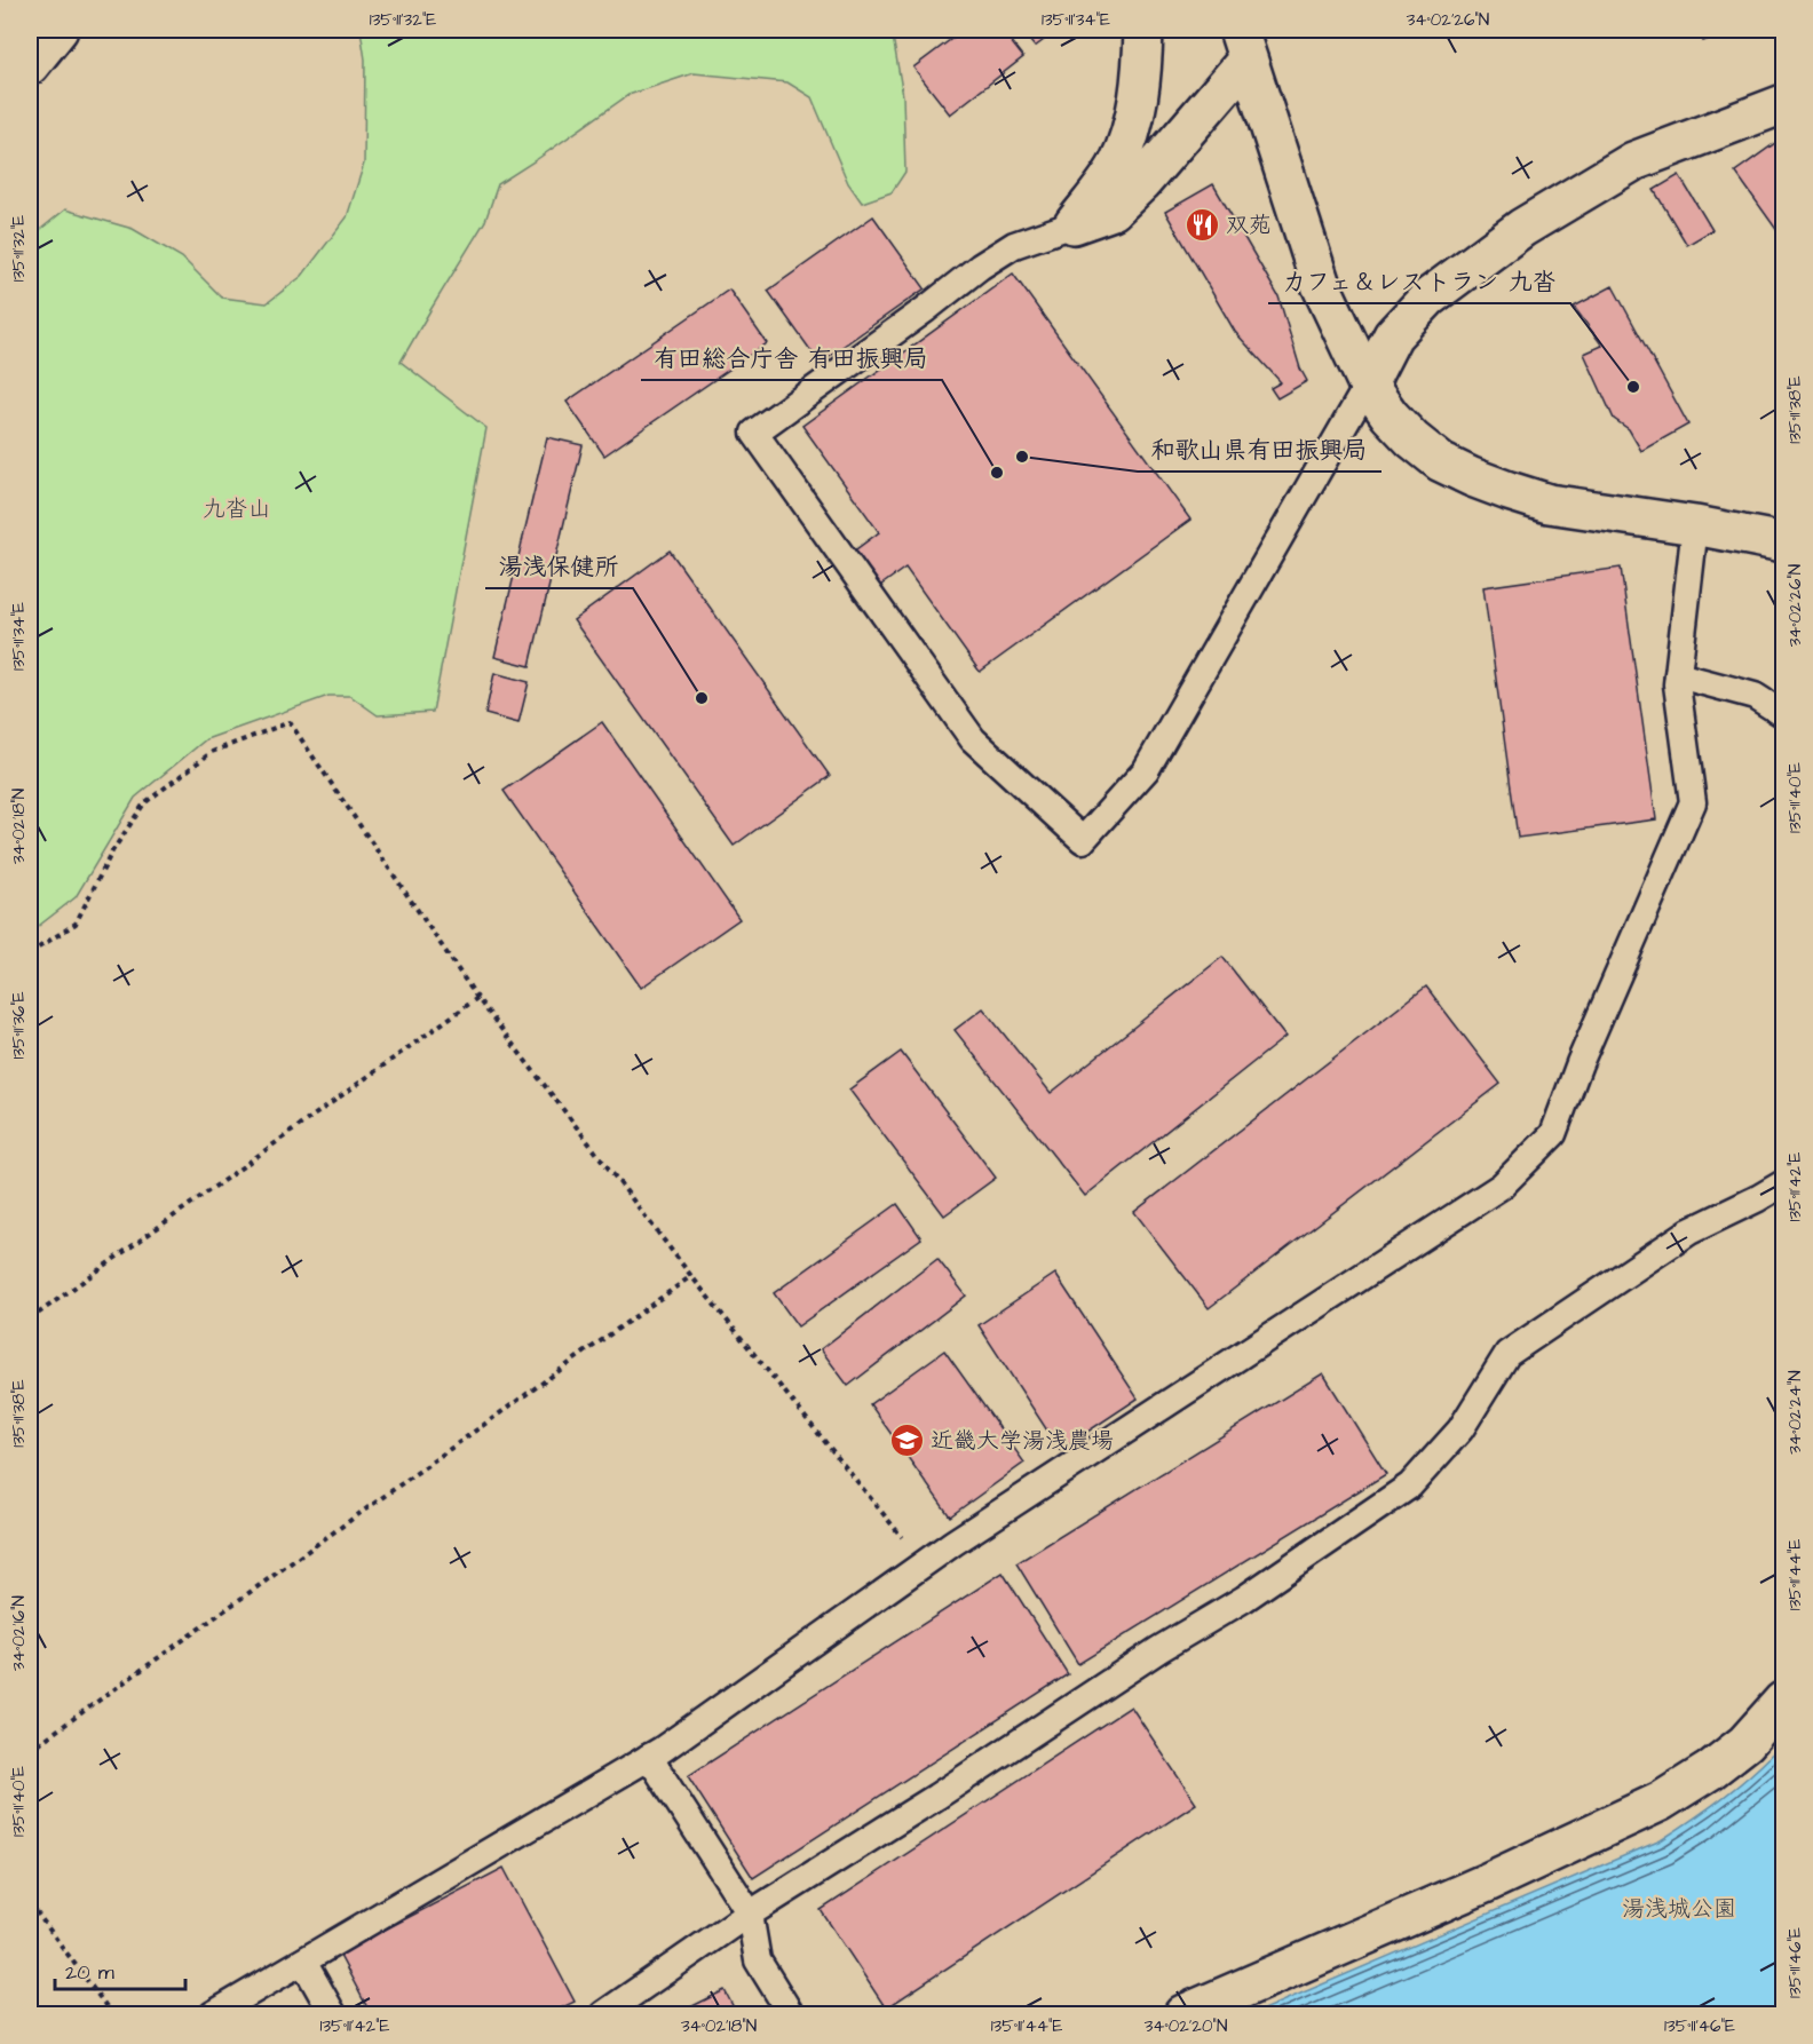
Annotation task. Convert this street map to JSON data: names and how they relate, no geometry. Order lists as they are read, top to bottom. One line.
{"parks":["九沓山","湯浅城公園"],"places":{"restaurant":["双苑"],"other":["カフェ＆レストラン 九沓","和歌山県有田振興局","有田総合庁舎 有田振興局","湯浅保健所"],"school or university":["近畿大学湯浅農場"]},"scale_bar":"20 m","coordinates":["135°11'32\"E","135°11'34\"E","34°02'26\"N","135°11'38\"E","135°11'40\"E","34°02'18\"N","135°11'36\"E","135°11'42\"E","34°02'24\"N","135°11'44\"E","34°02'16\"N","135°11'46\"E","34°02'20\"N"]}
